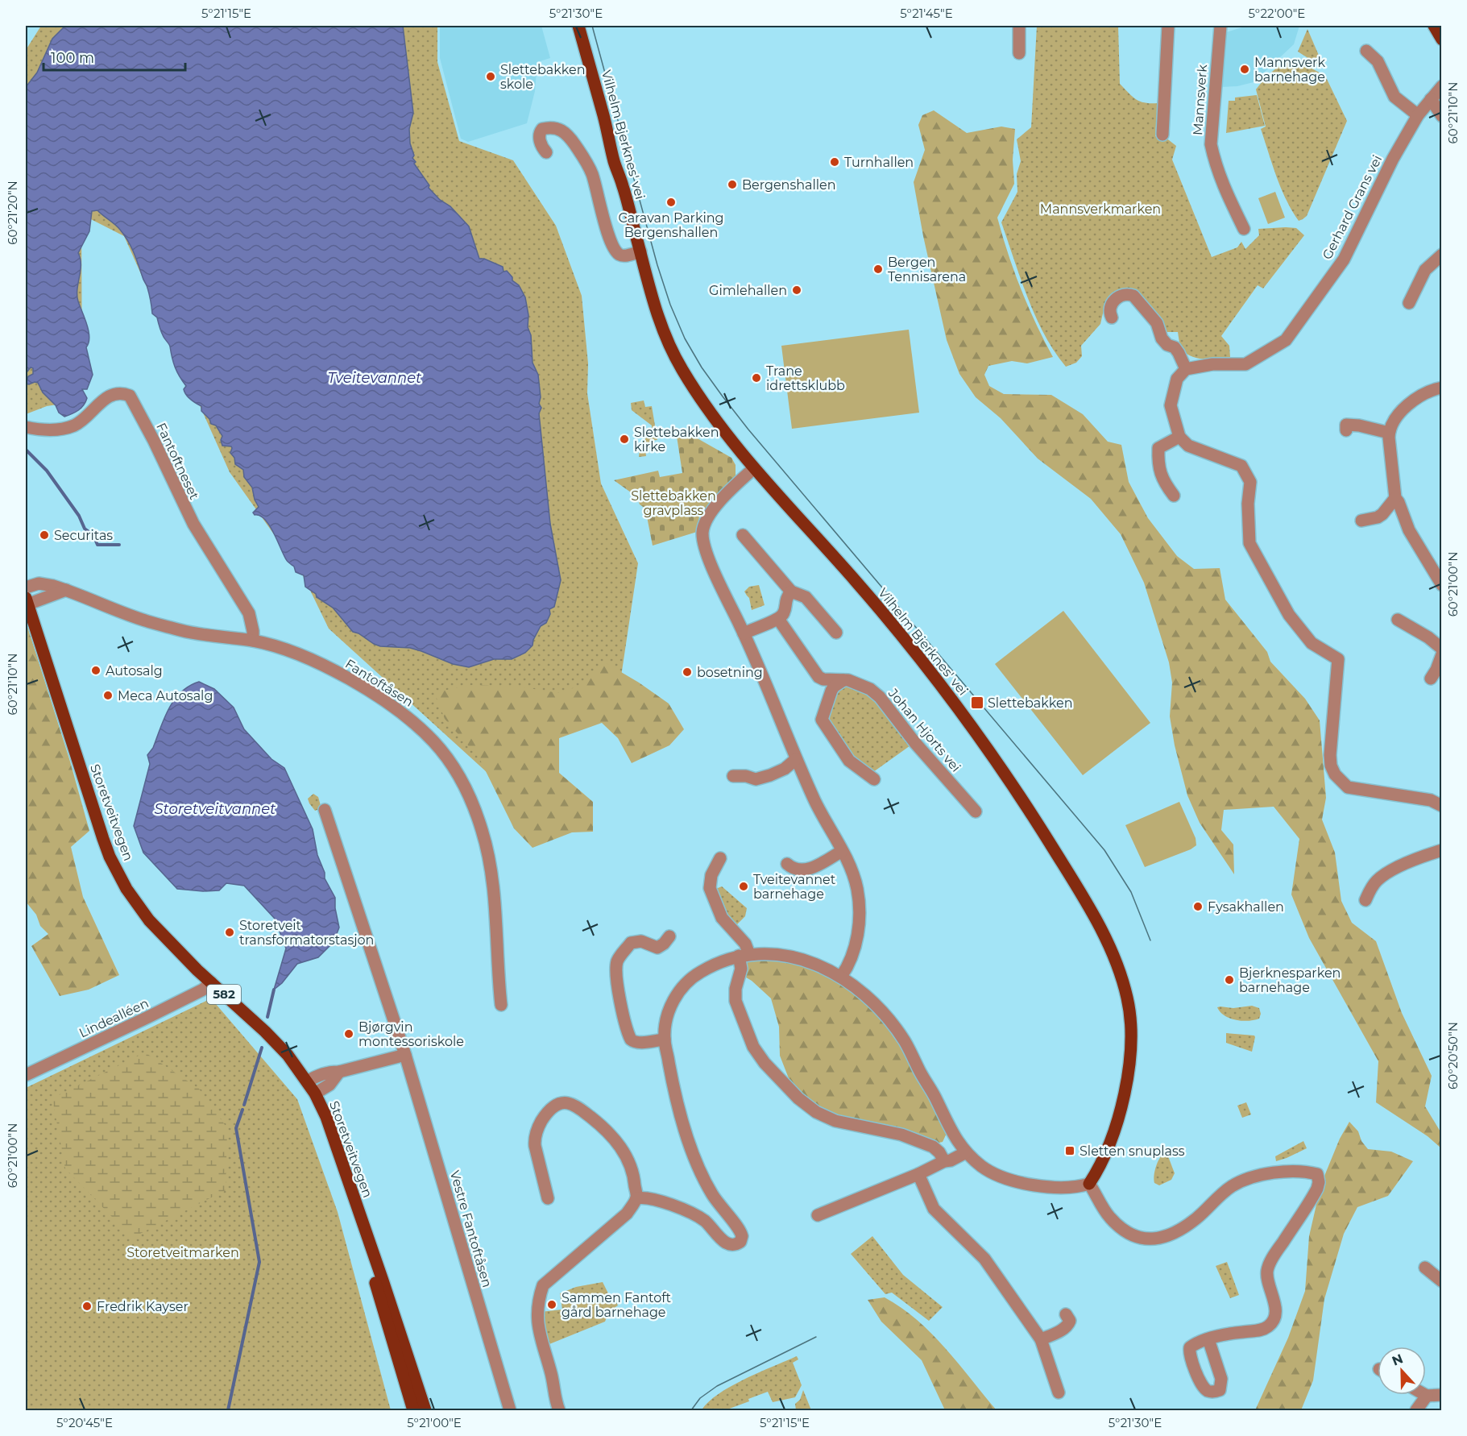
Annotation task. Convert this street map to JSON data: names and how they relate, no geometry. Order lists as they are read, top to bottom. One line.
{"streets":{"main road":["Vilhelm Bjerknes' vei","Storetveitvegen","582"],"street":["Mannsverk","Gerhard Grans vei","Fantoftneset","Fantoftåsen","Johan Hjorts vei","Lindealléen","Vestre Fantoftåsen"]},"crossings":[["Fantoftneset","Fantoftåsen"],["Storetveitvegen","Lindealléen"]],"water":["Tveitevannet","Storetveitvannet"],"parks":["Mannsverkmarken","Slettebakken gravplass","Storetveitmarken"],"places":{"other":["Mannsverk barnehage","Slettebakken skole","Turnhallen","Bergenshallen","Caravan Parking Bergenshallen","Bergen Tennisarena","Gimlehallen","Trane idrettsklubb","Slettebakken kirke","Securitas","Autosalg","bosetning","Meca Autosalg","Tveitevannet barnehage","Fysakhallen","Storetveit transformatorstasjon","Bjerknesparken barnehage","Bjørgvin montessoriskole","Sammen Fantoft gård barnehage","Fredrik Kayser"],"transit":["Slettebakken","Sletten snuplass"]},"scale_bar":"100 m","north":"top","coordinates":["5°21'15\"E","5°21'30\"E","5°21'45\"E","5°22'00\"E","60°21'10\"N","60°21'20\"N","60°21'00\"N","60°20'50\"N","5°20'45\"E","5°21'00\"E"]}
